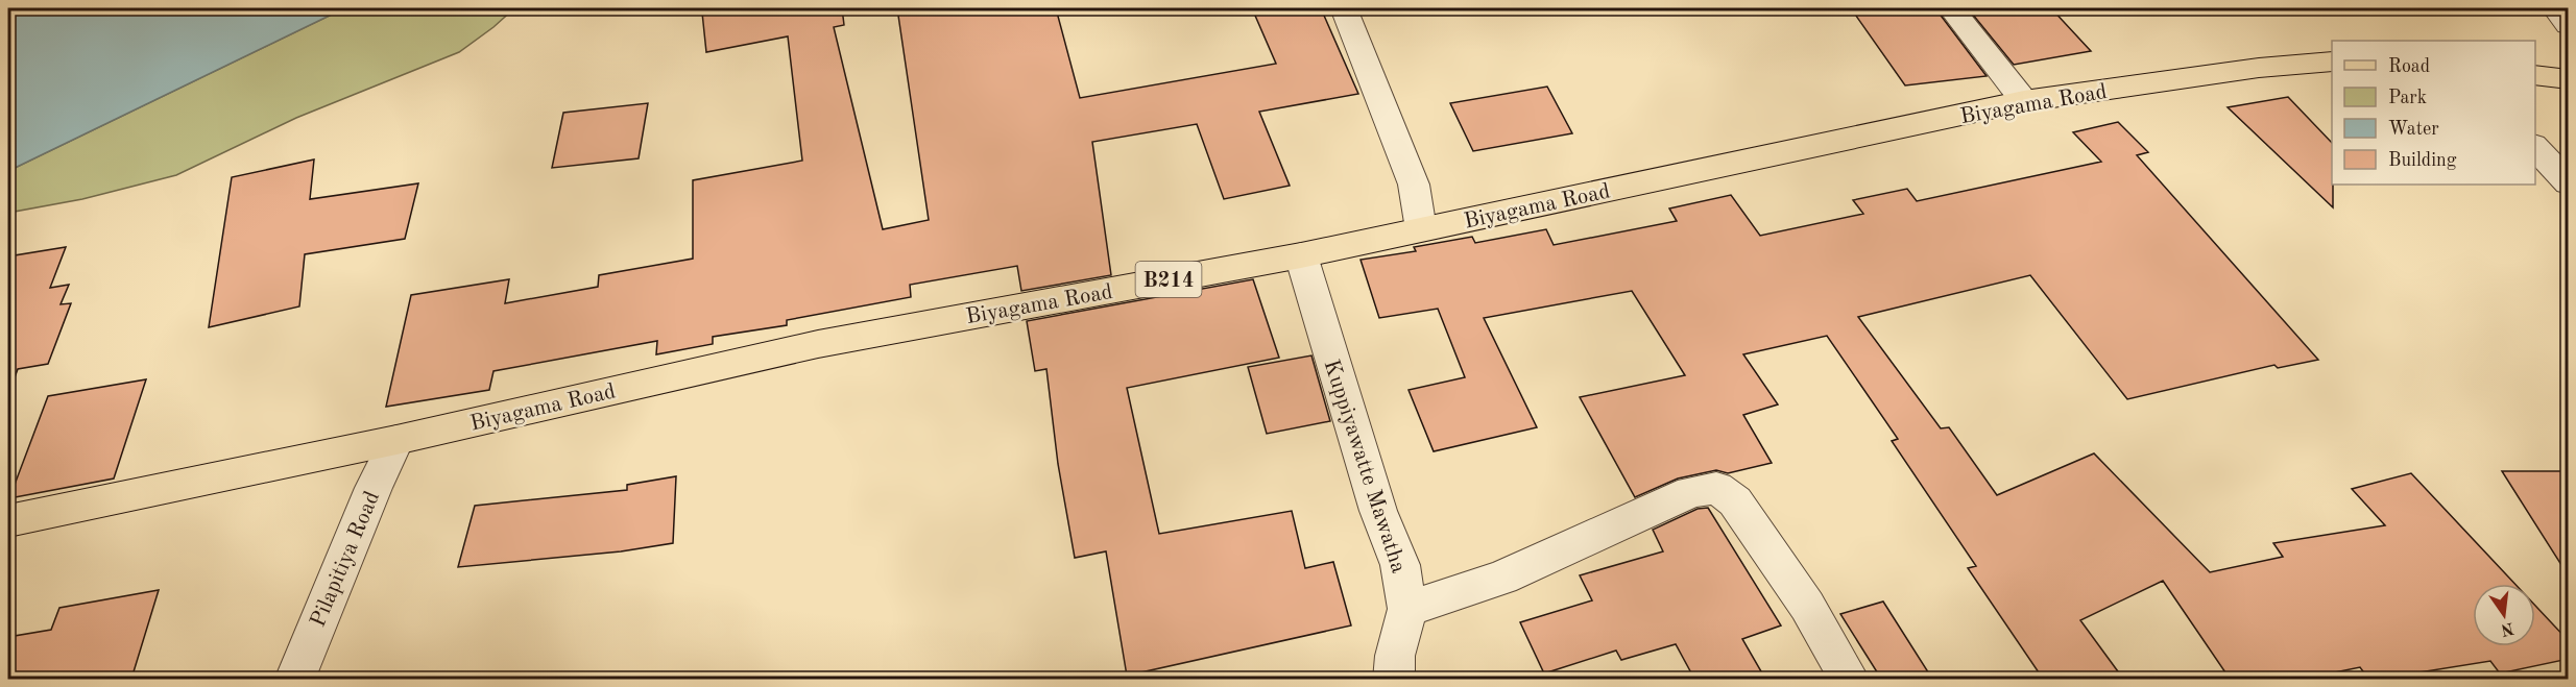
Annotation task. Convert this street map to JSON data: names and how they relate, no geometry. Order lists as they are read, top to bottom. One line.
{"streets":{"main road":["Biyagama Road","B214"],"street":["Kuppiyawatte Mawatha","Pilapitiya Road"]},"crossings":[["Biyagama Road","Kuppiyawatte Mawatha"],["Biyagama Road","Pilapitiya Road"]],"legend":["Road","Park","Water","Building"],"north":"bottom"}
